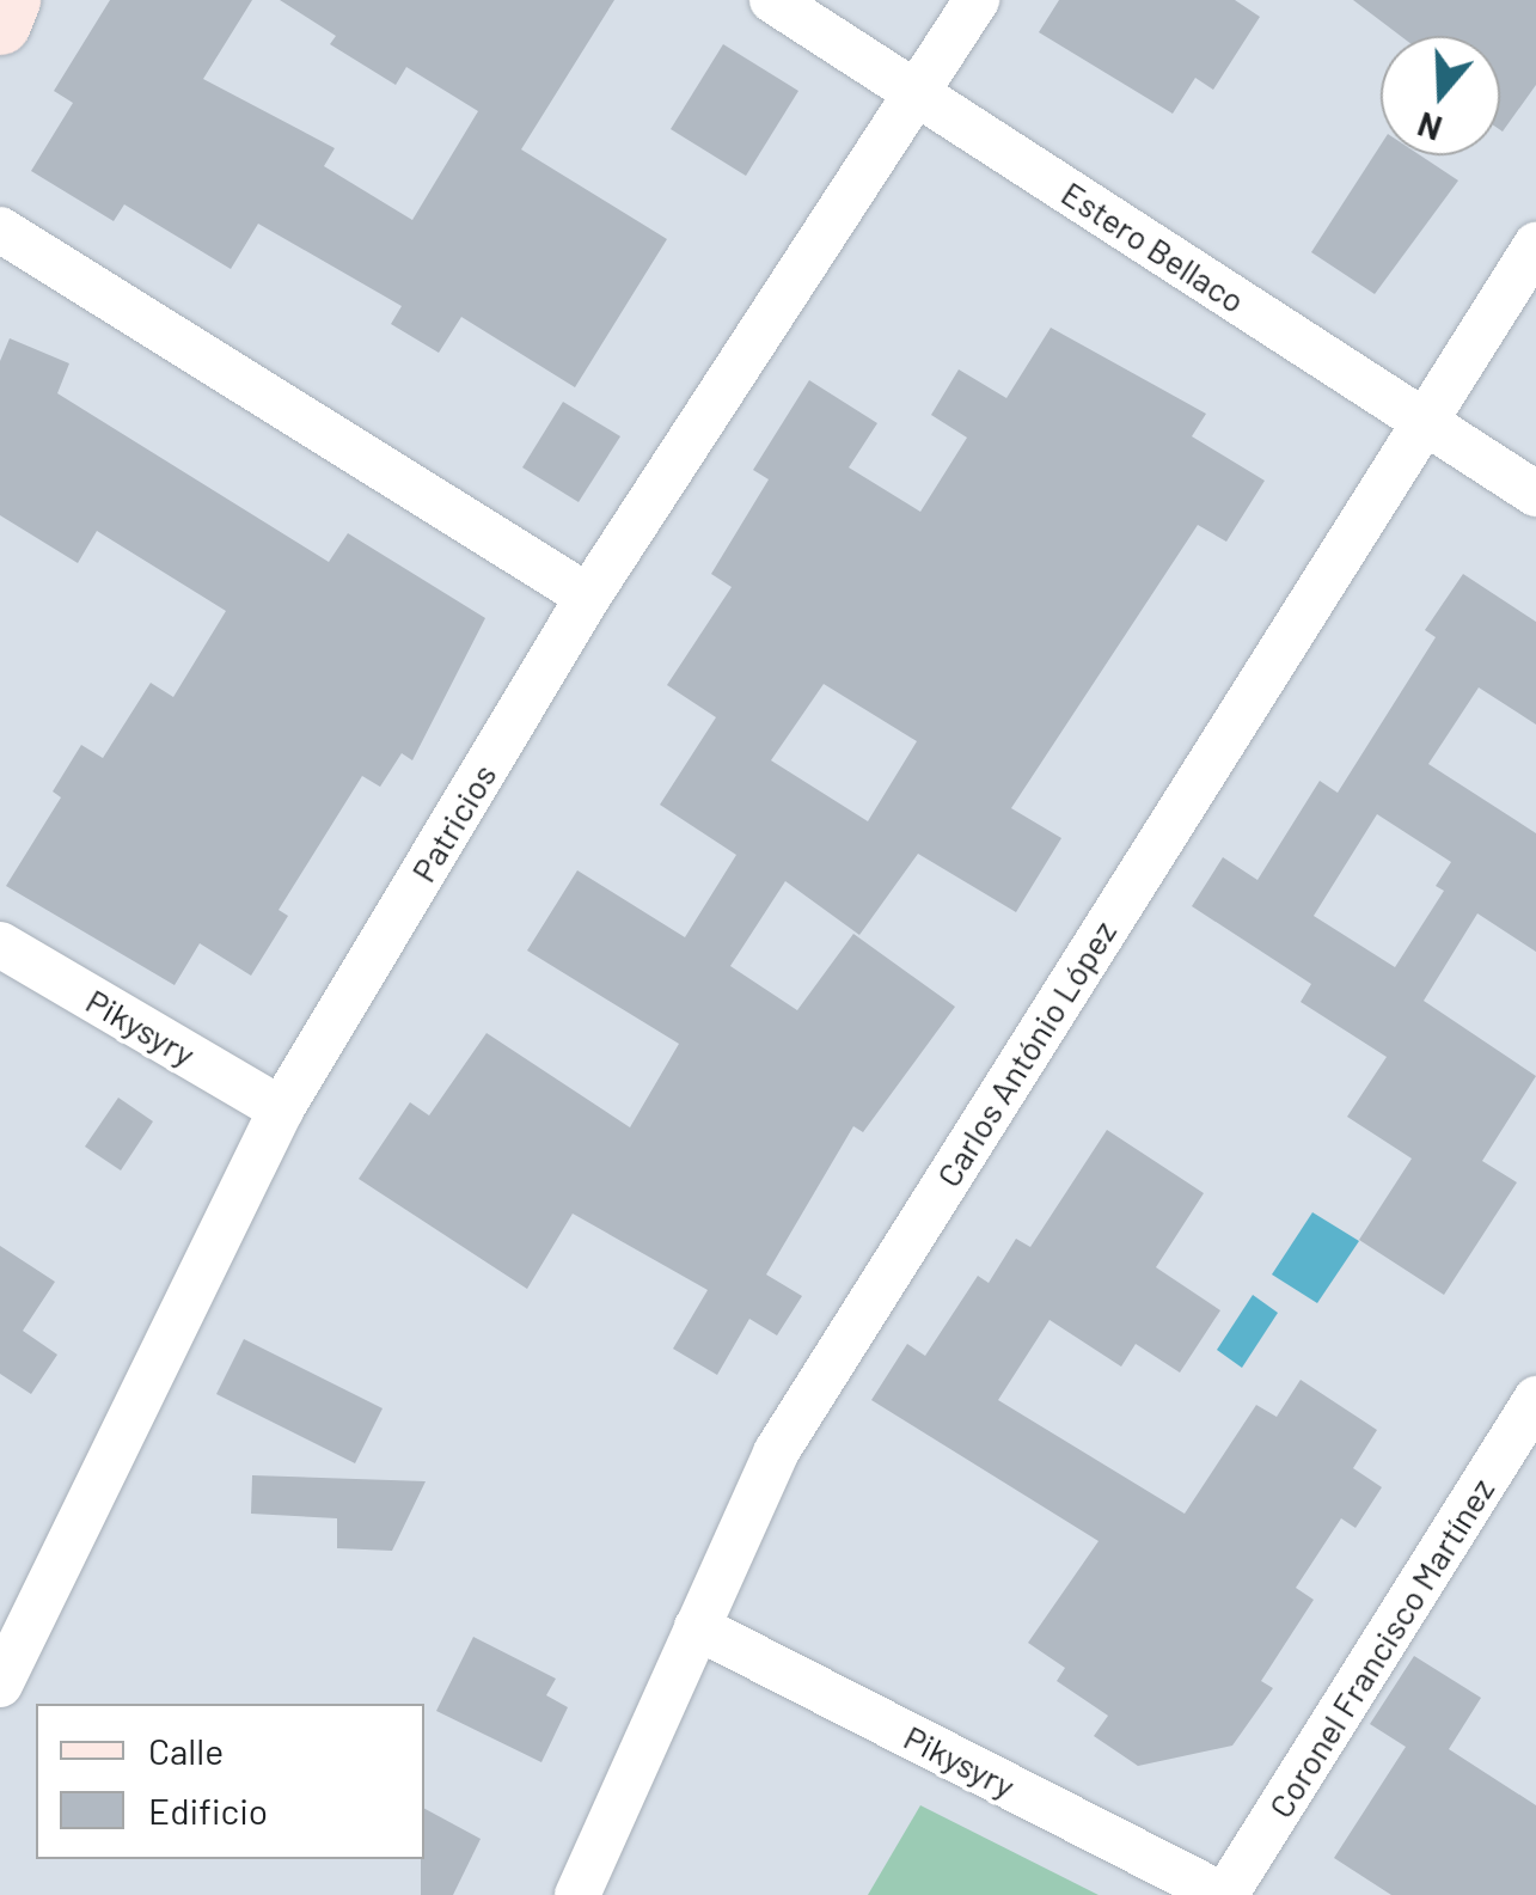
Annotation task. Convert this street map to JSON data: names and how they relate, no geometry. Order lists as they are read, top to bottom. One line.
{"streets":{"street":["Estero Bellaco","Patricios","Pikysyry","Carlos António López","Coronel Francisco Martínez"]},"crossings":[["Estero Bellaco","Patricios"],["Estero Bellaco","Carlos António López"],["Patricios","Pikysyry"],["Pikysyry","Carlos António López"],["Pikysyry","Coronel Francisco Martínez"]],"legend":["Calle","Edificio"],"north":"bottom"}
